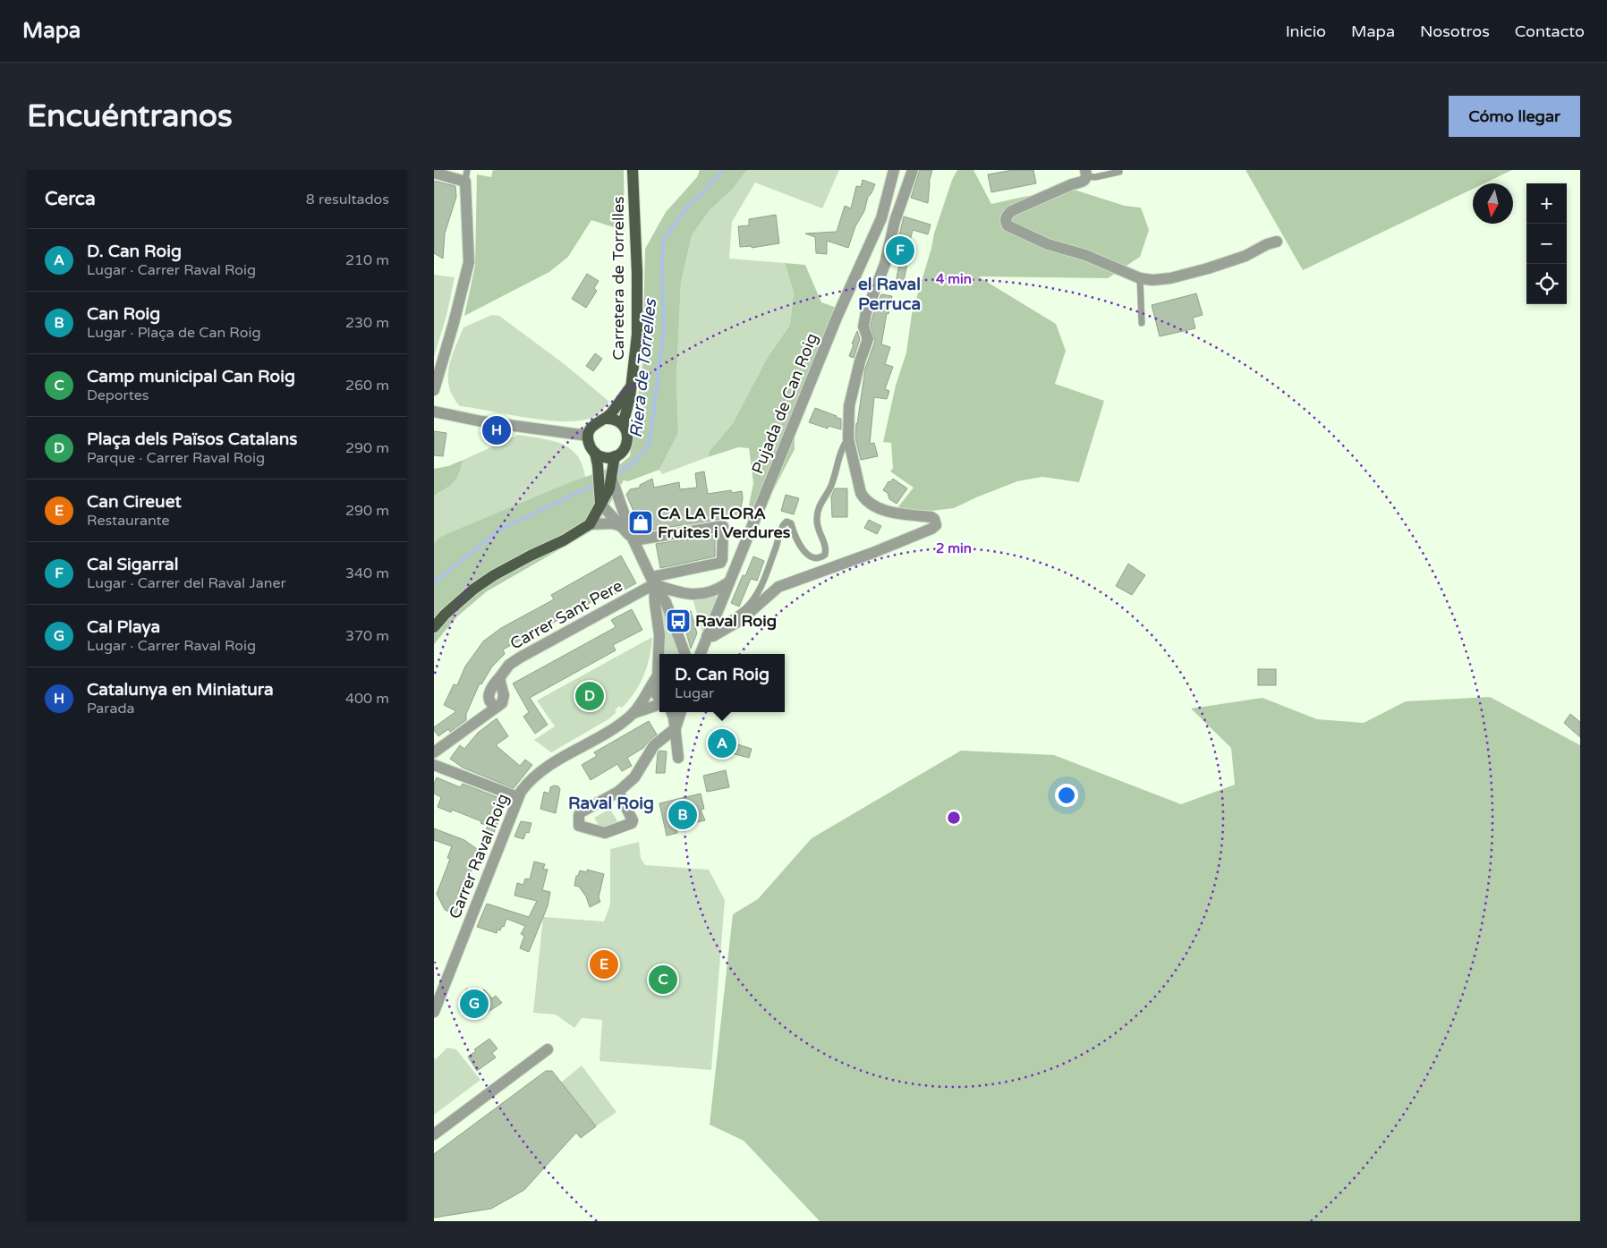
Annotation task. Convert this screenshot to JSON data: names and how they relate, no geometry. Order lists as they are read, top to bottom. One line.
{"streets":{"main road":["Carretera de Torrelles"],"street":["Pujada de Can Roig","Carrer Sant Pere","Carrer Raval Roig"]},"districts":["el Raval Perruca","Raval Roig"],"water":["Riera de Torrelles"],"places":{"shop":["CA LA FLORA Fruites i Verdures"],"bus stop":["Raval Roig"]},"north":"bottom","page":{"header":"Mapa","nav":["Inicio","Mapa","Nosotros","Contacto"],"buttons":"Cómo llegar","title":"Encuéntranos","heading":["Cerca","8 resultados"],"map_buttons":["+","−"],"list":[{"mark":"A","name":"D. Can Roig","note":"Lugar · Carrer Raval Roig","value":"210 m"},{"mark":"B","name":"Can Roig","note":"Lugar · Plaça de Can Roig","value":"230 m"},{"mark":"C","name":"Camp municipal Can Roig","note":"Deportes","value":"260 m"},{"mark":"D","name":"Plaça dels Països Catalans","note":"Parque · Carrer Raval Roig","value":"290 m"},{"mark":"E","name":"Can Cireuet","note":"Restaurante","value":"290 m"},{"mark":"F","name":"Cal Sigarral","note":"Lugar · Carrer del Raval Janer","value":"340 m"},{"mark":"G","name":"Cal Playa","note":"Lugar · Carrer Raval Roig","value":"370 m"},{"mark":"H","name":"Catalunya en Miniatura","note":"Parada","value":"400 m"}],"pins":["F","H","D","A","B","E","C","G"],"popup":["D. Can Roig","Lugar"]},"rings":["4 min","2 min"]}
